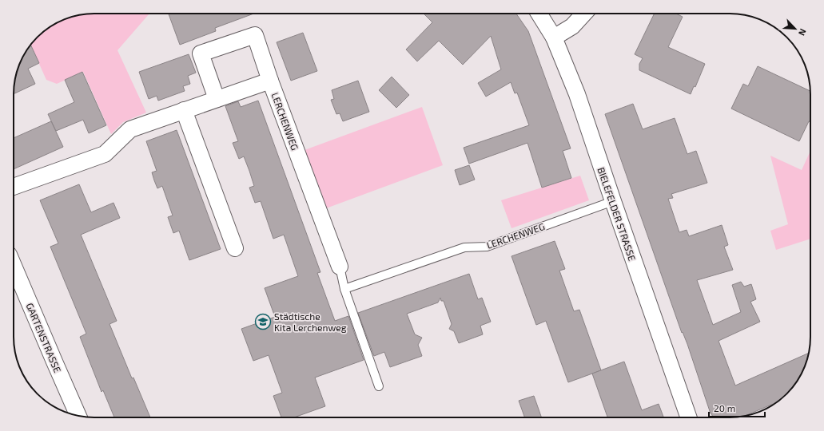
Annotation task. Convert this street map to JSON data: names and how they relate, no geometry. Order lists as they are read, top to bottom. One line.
{"streets":{"street":["LERCHENWEG","BIELEFELDER STRASSE","GARTENSTRASSE"]},"crossings":[["LERCHENWEG","BIELEFELDER STRASSE"]],"places":{"school or university":["Städtische Kita Lerchenweg"]},"scale_bar":"20 m","north":"bottom right"}
